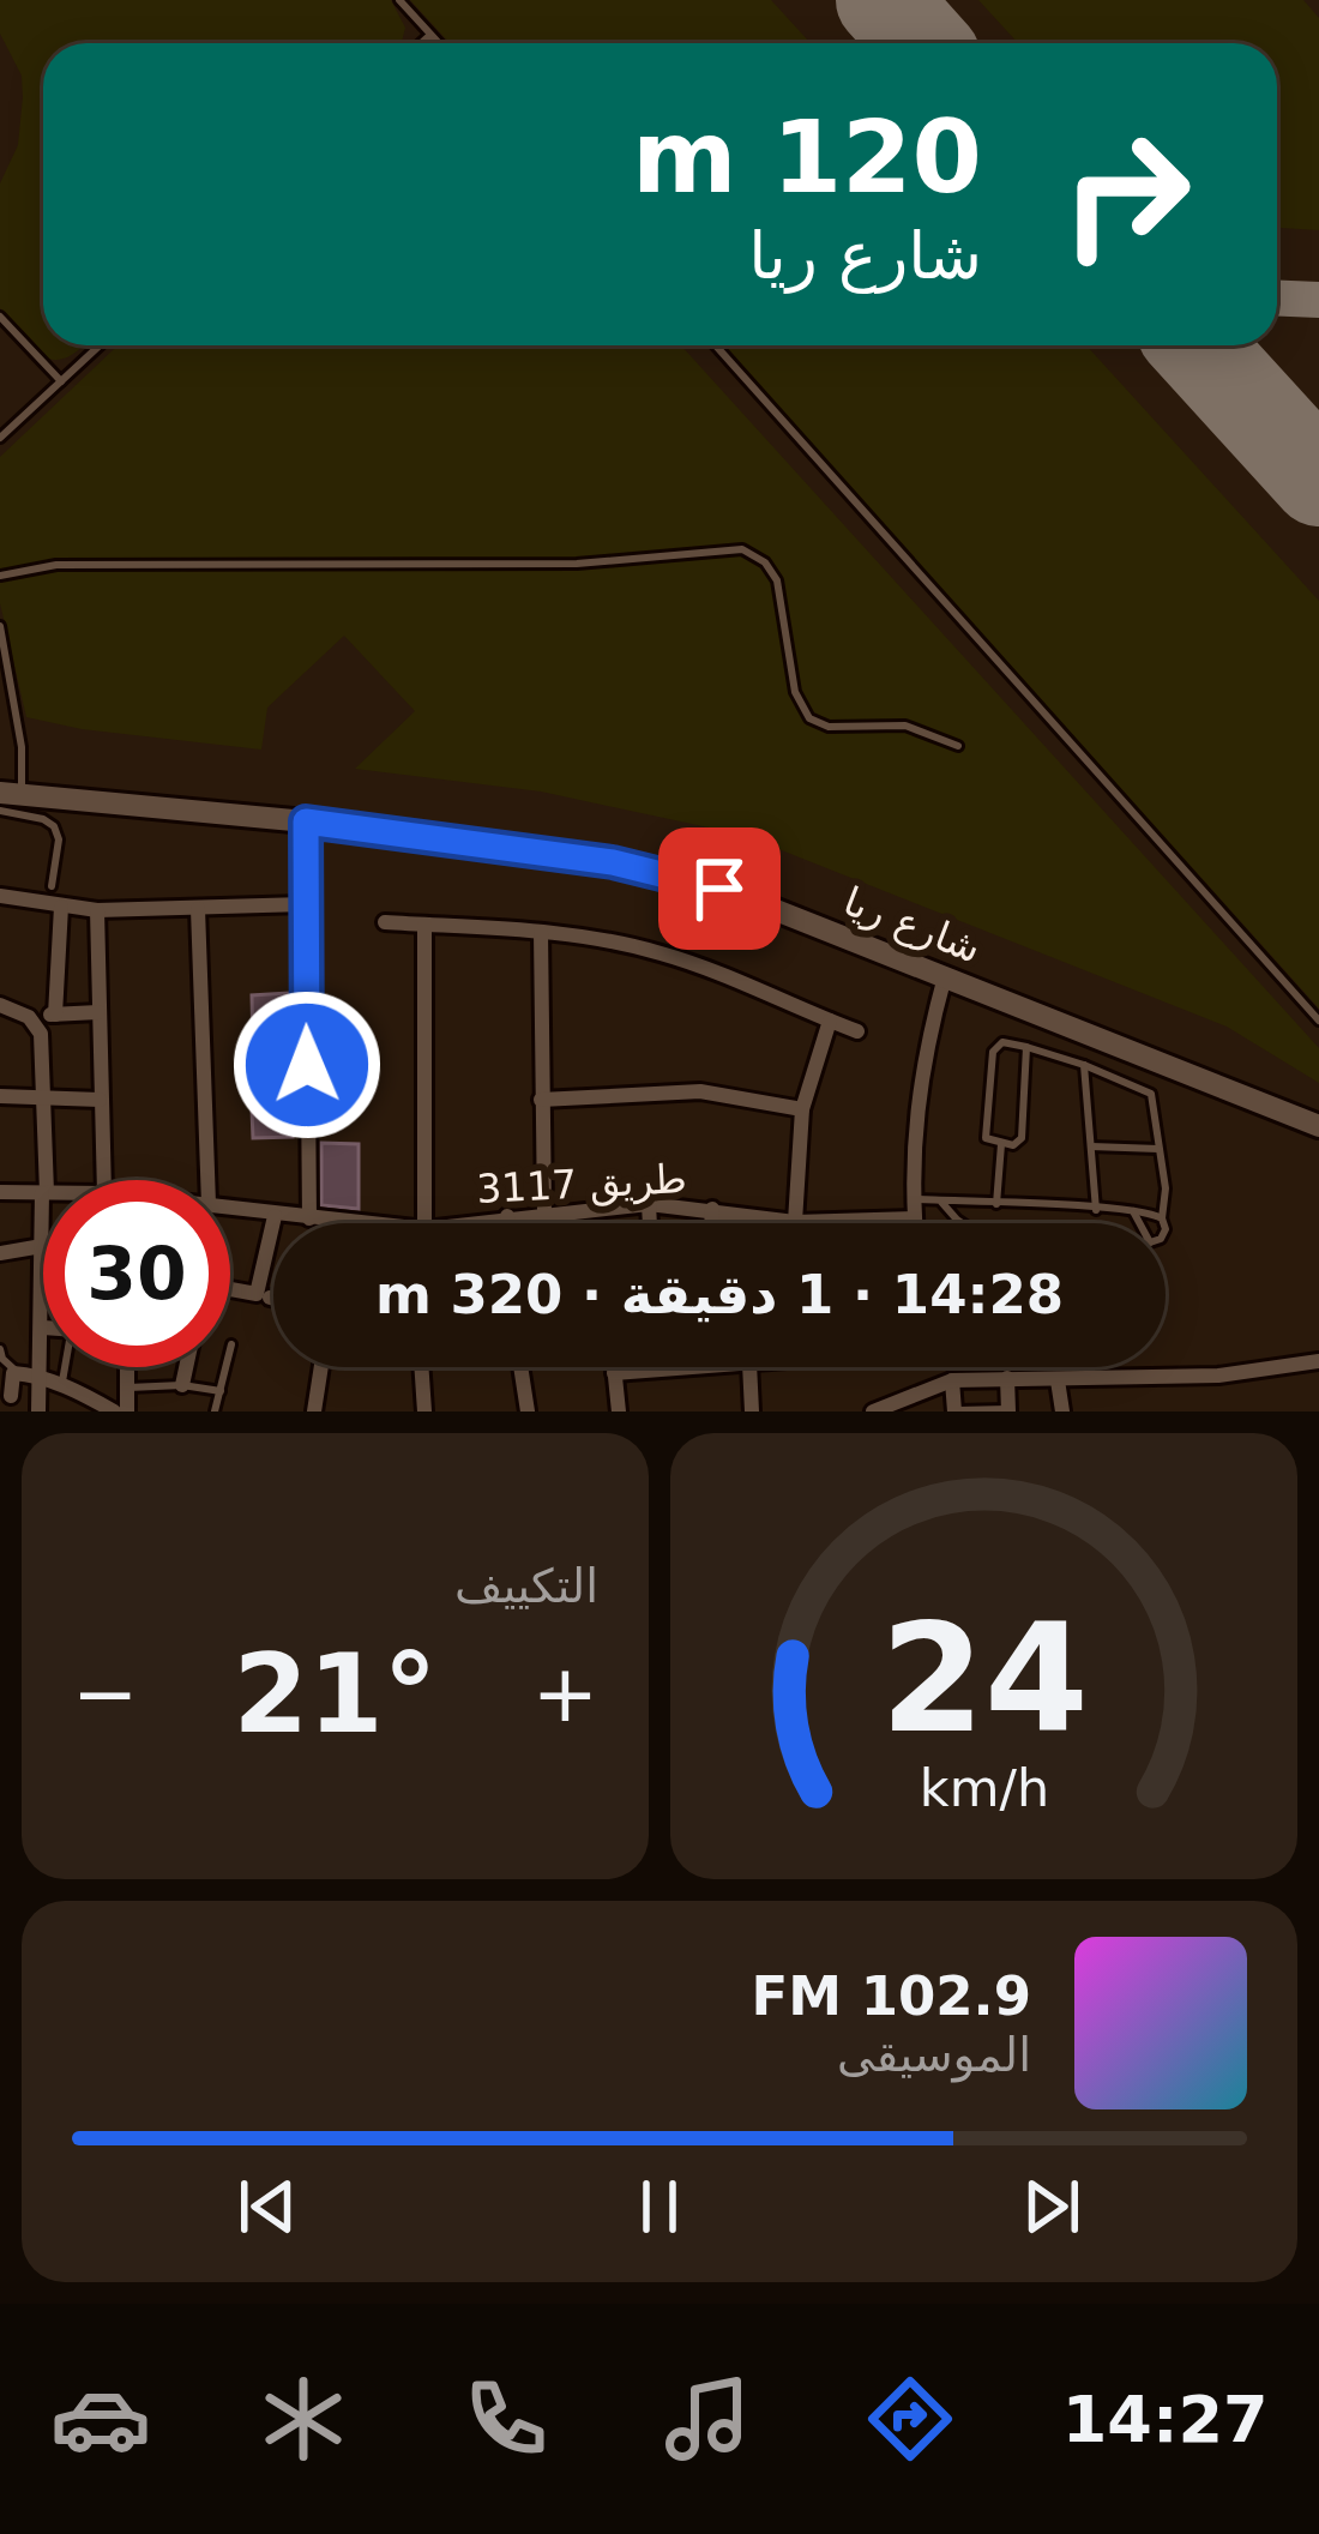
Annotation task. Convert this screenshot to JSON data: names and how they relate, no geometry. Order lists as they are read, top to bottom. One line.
{"streets":{"main road":["شارع ريا"],"street":["طريق 3117"]},"page":{"turn":["120 m","شارع ريا"],"limit":"30","trip":"14:28 · 1 دقيقة · 320 m","tile":"التكييف","heat":["−","21°","+"],"song":["102.9 FM","الموسيقى"],"tabs":"14:27","gauge":["24","km/h"]}}
